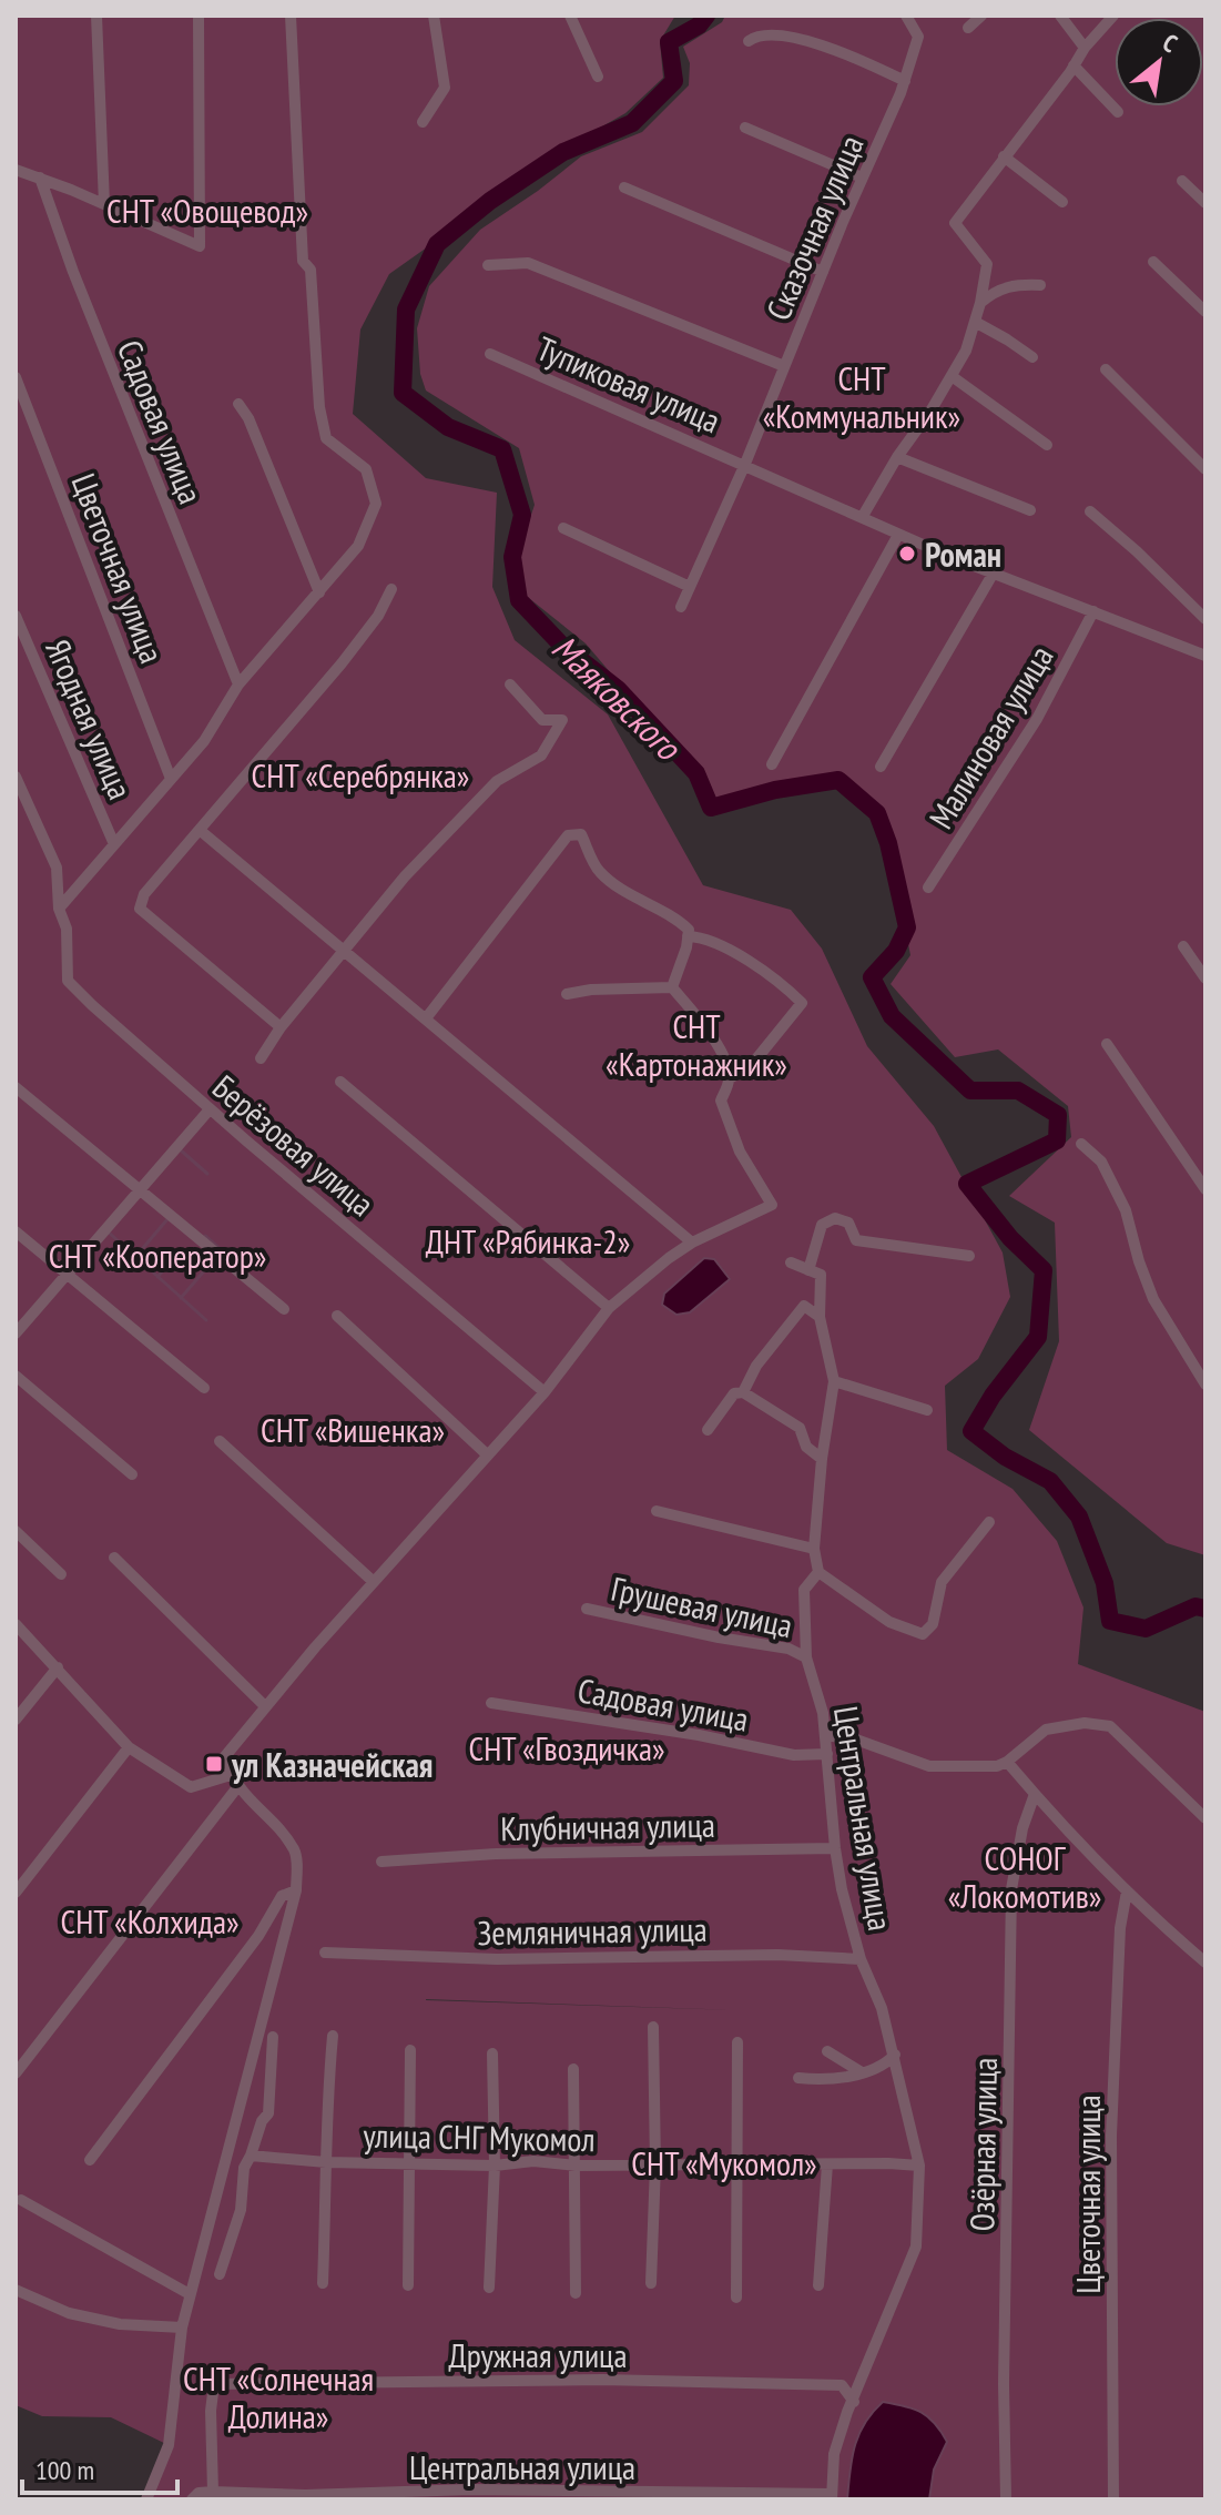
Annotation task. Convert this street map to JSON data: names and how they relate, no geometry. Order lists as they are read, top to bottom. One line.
{"streets":{"street":["Сказочная улица","Тупиковая улица","Садовая улица","Цветочная улица","Ягодная улица","Малиновая улица","Берёзовая улица","Грушевая улица","Центральная улица","Клубничная улица","Земляничная улица","улица СНГ Мукомол","Озёрная улица","Дружная улица"]},"crossings":[["Сказочная улица","Тупиковая улица"],["Тупиковая улица","Малиновая улица"],["Садовая улица","Центральная улица"],["Грушевая улица","Центральная улица"],["Центральная улица","Клубничная улица"],["Центральная улица","Земляничная улица"],["Центральная улица","улица СНГ Мукомол"],["Центральная улица","Дружная улица"]],"water":["Маяковского"],"parks":["СНТ «Овощевод»","СНТ «Коммунальник»","СНТ «Серебрянка»","СНТ «Картонажник»","ДНТ «Рябинка-2»","СНТ «Кооператор»","СНТ «Вишенка»","СНТ «Гвоздичка»","СОНОГ «Локомотив»","СНТ «Колхида»","СНТ «Мукомол»","СНТ «Солнечная Долина»"],"places":{"other":["Роман"],"transit":["ул Казначейская"]},"scale_bar":"100 m","north":"top right"}
